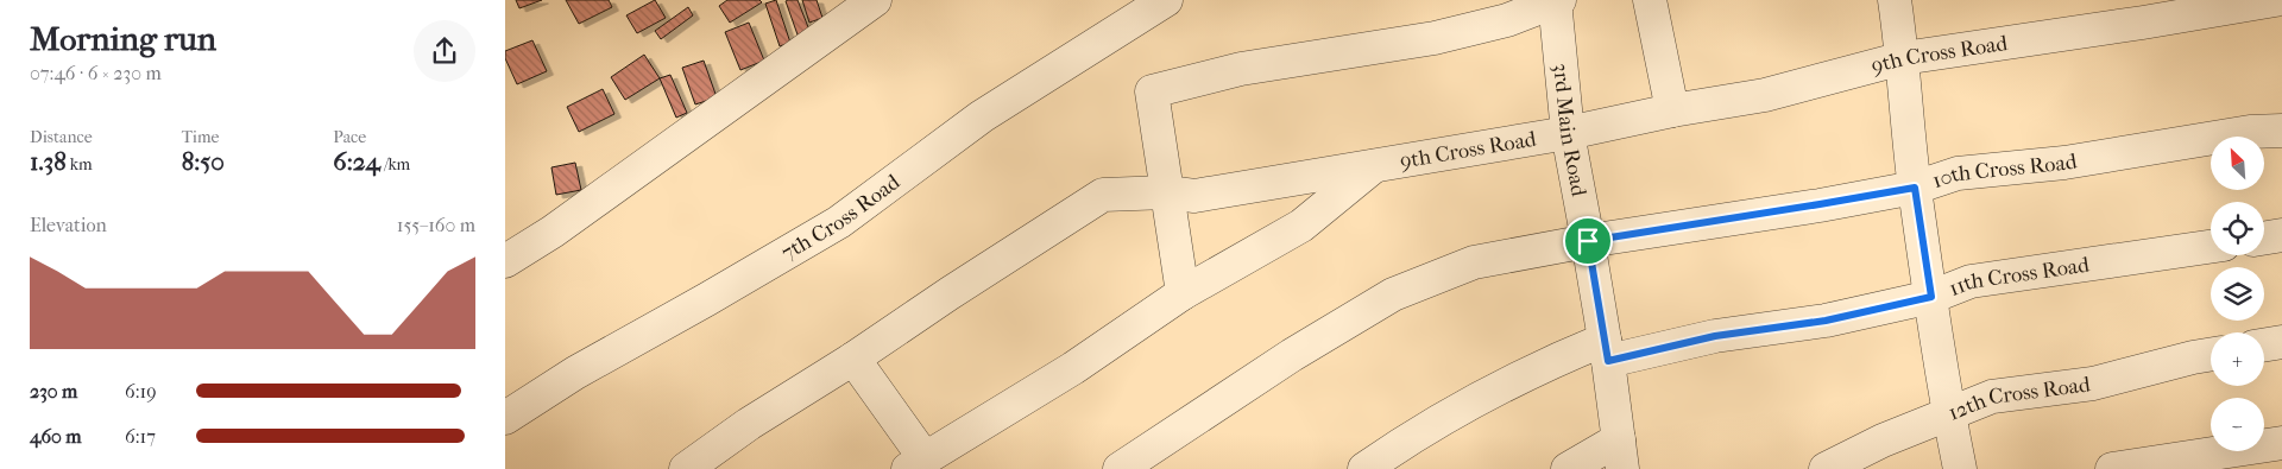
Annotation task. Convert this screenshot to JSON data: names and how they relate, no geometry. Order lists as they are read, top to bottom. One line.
{"streets":{"street":["9th Cross Road","3rd Main Road","10th Cross Road","7th Cross Road","11th Cross Road","12th Cross Road"]},"crossings":[["9th Cross Road","3rd Main Road"],["3rd Main Road","10th Cross Road"],["3rd Main Road","11th Cross Road"]],"north":"top left","page":{"heading":["Morning run","07:46 · 6 × 230 m"],"stats":[["Distance","1.38 km"],["Time","8:50"],["Pace","6:24 /km"]],"map_buttons":["+","−"],"chart":["Elevation","155–160 m"],"list":[{"name":"230 m","note":"6:19"},{"name":"460 m","note":"6:17"}]}}
